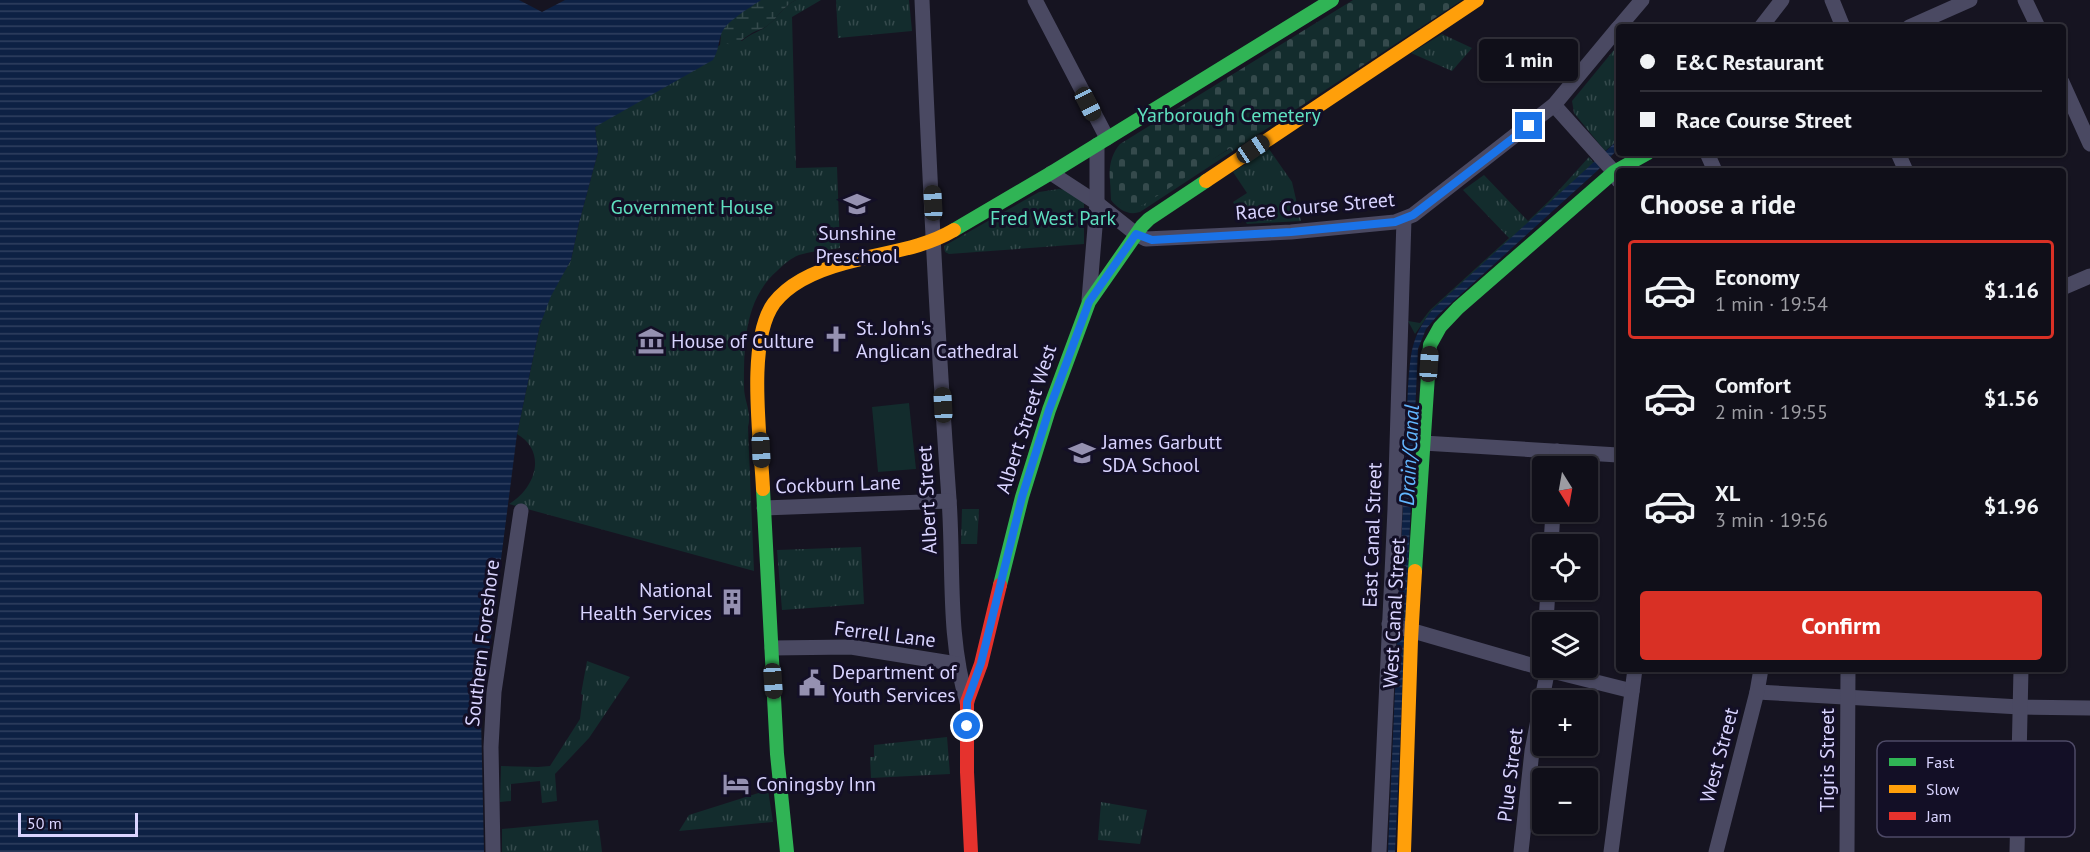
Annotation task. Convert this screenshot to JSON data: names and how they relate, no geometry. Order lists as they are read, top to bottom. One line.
{"streets":{"main road":["Albert Street West","Albert Street","West Canal Street"],"street":["Race Course Street","Cockburn Lane","East Canal Street","Ferrell Lane","Southern Foreshore","West Street","Tigris Street","Plue Street"]},"crossings":[["Race Course Street","Albert Street West"],["Race Course Street","East Canal Street"],["Albert Street West","Albert Street"],["Cockburn Lane","Albert Street"],["Albert Street","Ferrell Lane"],["East Canal Street","West Canal Street"]],"water":["Drain/Canal"],"parks":["Yarborough Cemetery","Government House","Fred West Park"],"places":{"school or university":["Sunshine Preschool","James Garbutt SDA School"],"church":["St. John's Anglican Cathedral"],"museum":["House of Culture"],"building":["National Health Services"],"public building":["Department of Youth Services"],"hotel":["Coningsby Inn"]},"legend":["Fast","Slow","Jam"],"scale_bar":"50 m","north":"bottom","page":{"banner":["E&C Restaurant","Race Course Street"],"bubble":"1 min","heading":"Choose a ride","list":[{"name":"Economy","note":"1 min · 19:54","value":"$1.16"},{"name":"Comfort","note":"2 min · 19:55","value":"$1.56"},{"name":"XL","note":"3 min · 19:56","value":"$1.96"}],"map_buttons":["+","−"],"buttons":"Confirm","scale":"50 m"}}
